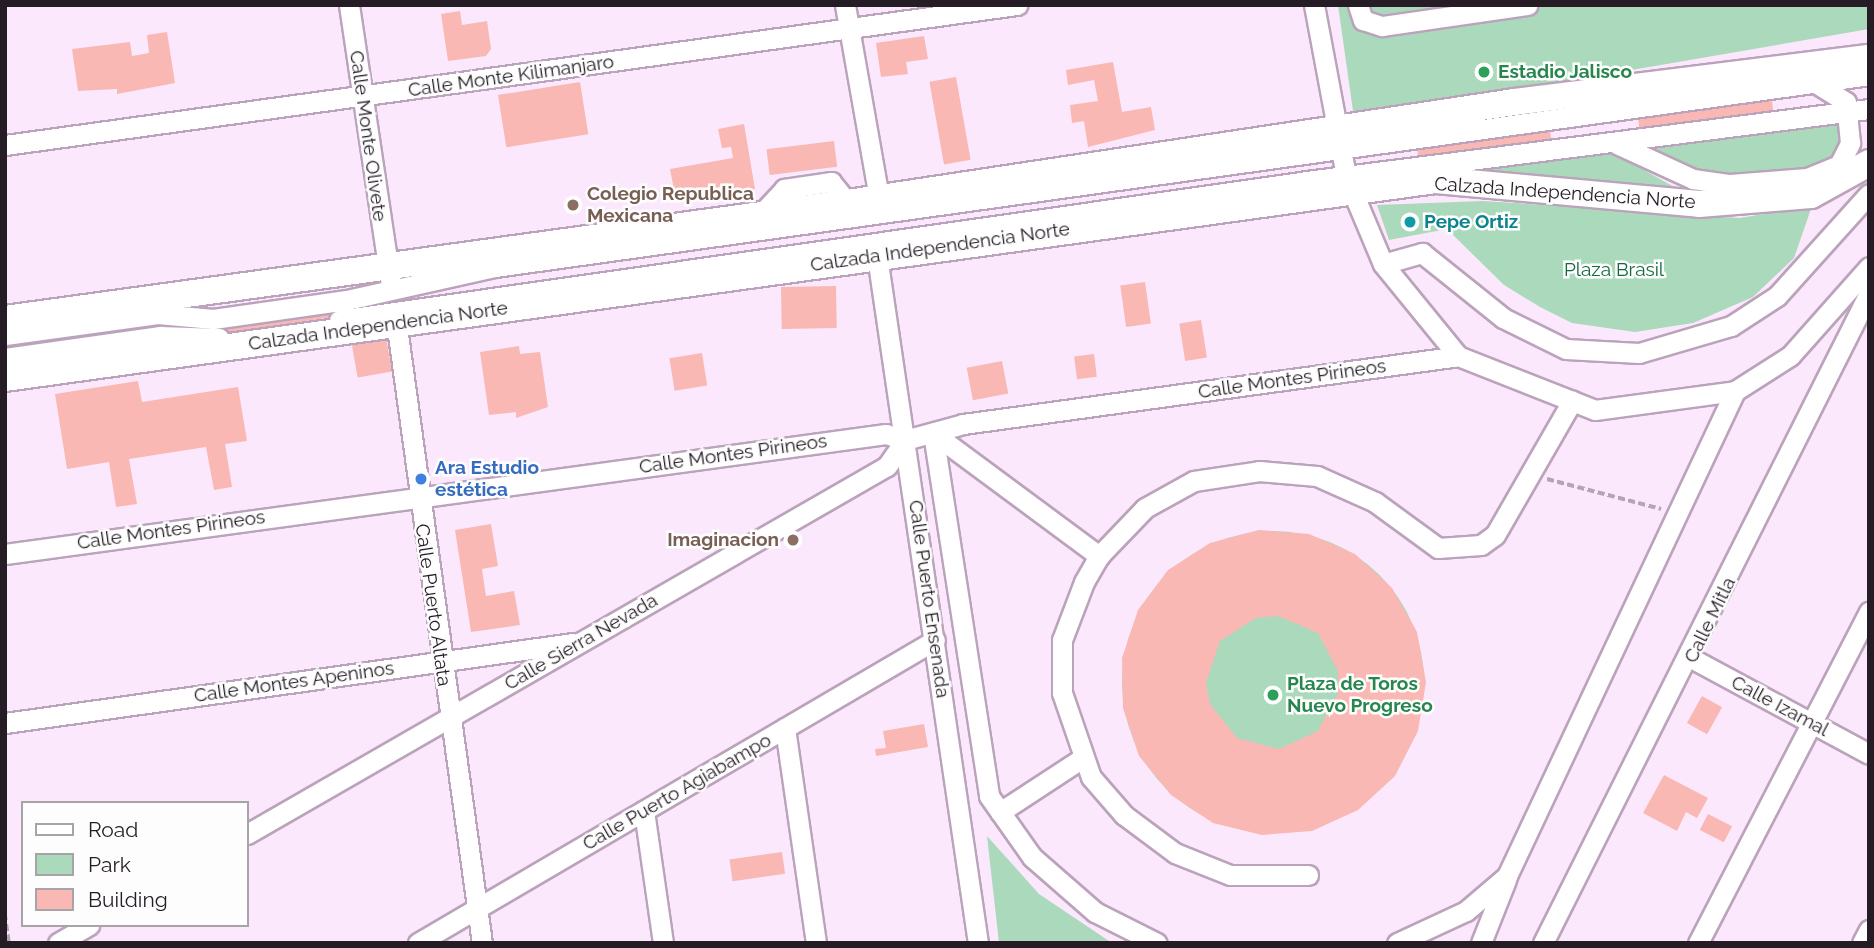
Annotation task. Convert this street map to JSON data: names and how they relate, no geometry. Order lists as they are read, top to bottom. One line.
{"streets":{"main road":["Calzada Independencia Norte"],"street":["Calle Monte Kilimanjaro","Calle Monte Olivete","Calle Montes Pirineos","Calle Puerto Ensenada","Calle Puerto Altata","Calle Mitla","Calle Sierra Nevada","Calle Montes Apeninos","Calle Izamal","Calle Puerto Agiabampo"]},"crossings":[["Calle Monte Kilimanjaro","Calle Monte Olivete"],["Calle Monte Olivete","Calzada Independencia Norte"],["Calle Monte Olivete","Calle Puerto Altata"],["Calzada Independencia Norte","Calle Puerto Ensenada"],["Calzada Independencia Norte","Calle Puerto Altata"],["Calle Montes Pirineos","Calle Puerto Ensenada"],["Calle Montes Pirineos","Calle Puerto Altata"],["Calle Montes Pirineos","Calle Sierra Nevada"],["Calle Puerto Ensenada","Calle Sierra Nevada"],["Calle Puerto Ensenada","Calle Puerto Agiabampo"],["Calle Puerto Altata","Calle Sierra Nevada"],["Calle Puerto Altata","Calle Montes Apeninos"],["Calle Puerto Altata","Calle Puerto Agiabampo"],["Calle Mitla","Calle Izamal"],["Calle Sierra Nevada","Calle Montes Apeninos"]],"parks":["Plaza Brasil"],"places":["Estadio Jalisco","Colegio Republica Mexicana","Pepe Ortiz","Ara Estudio estética","Imaginacion","Plaza de Toros Nuevo Progreso"],"legend":["Road","Park","Building"]}
